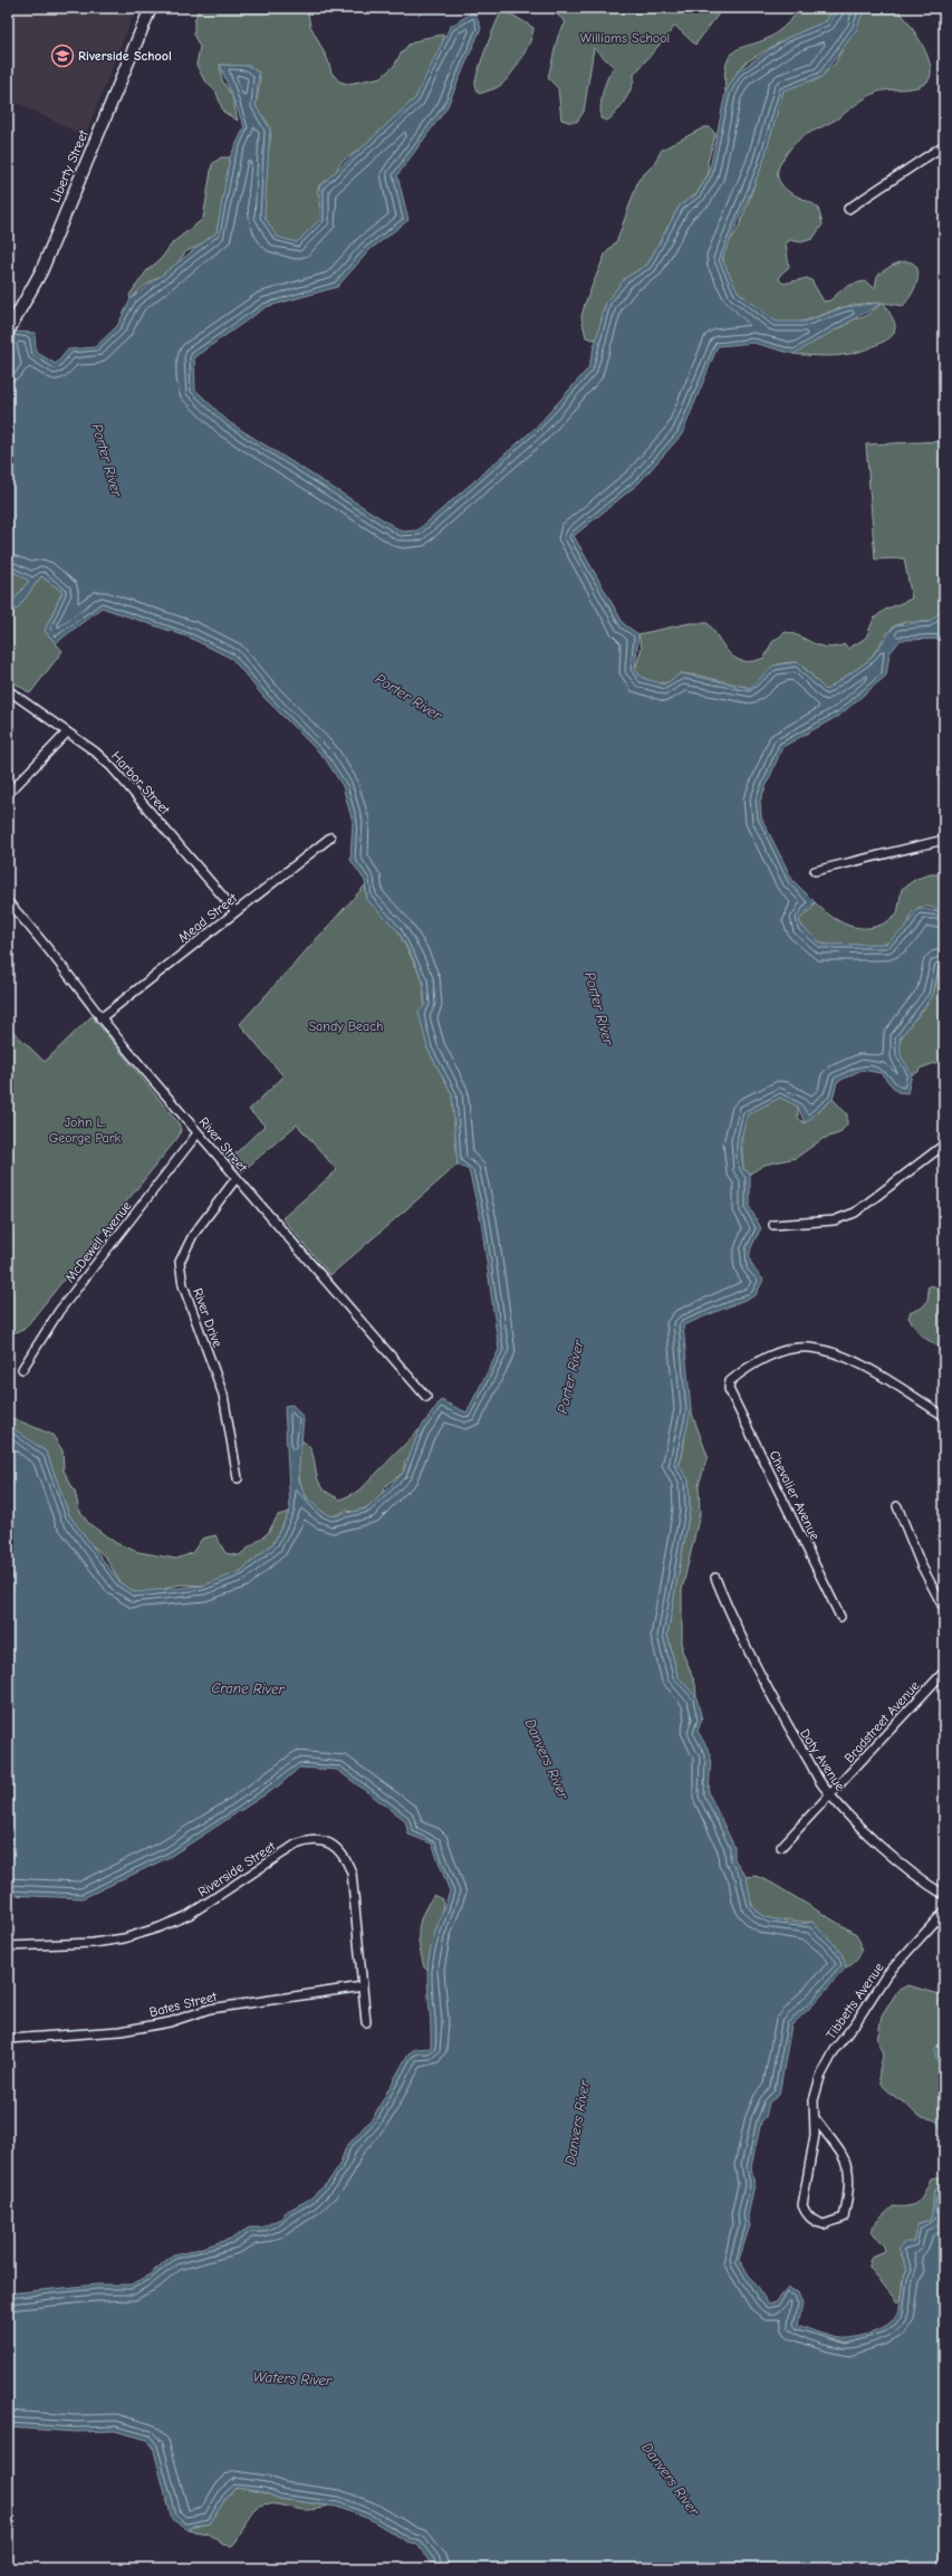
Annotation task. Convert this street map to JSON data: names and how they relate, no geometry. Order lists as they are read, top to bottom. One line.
{"streets":{"street":["Liberty Street","Harbor Street","Mead Street","River Street","McDewell Avenue","River Drive","Chevalier Avenue","Bradstreet Avenue","Doty Avenue","Riverside Street","Tibbetts Avenue","Bates Street"]},"crossings":[["Harbor Street","Mead Street"],["Mead Street","River Street"],["River Street","McDewell Avenue"],["River Street","River Drive"],["Bradstreet Avenue","Doty Avenue"],["Riverside Street","Bates Street"]],"water":["Porter River","Crane River","Danvers River","Waters River"],"parks":["Williams School","Sandy Beach","John L. George Park"],"places":{"school or university":["Riverside School"]}}
